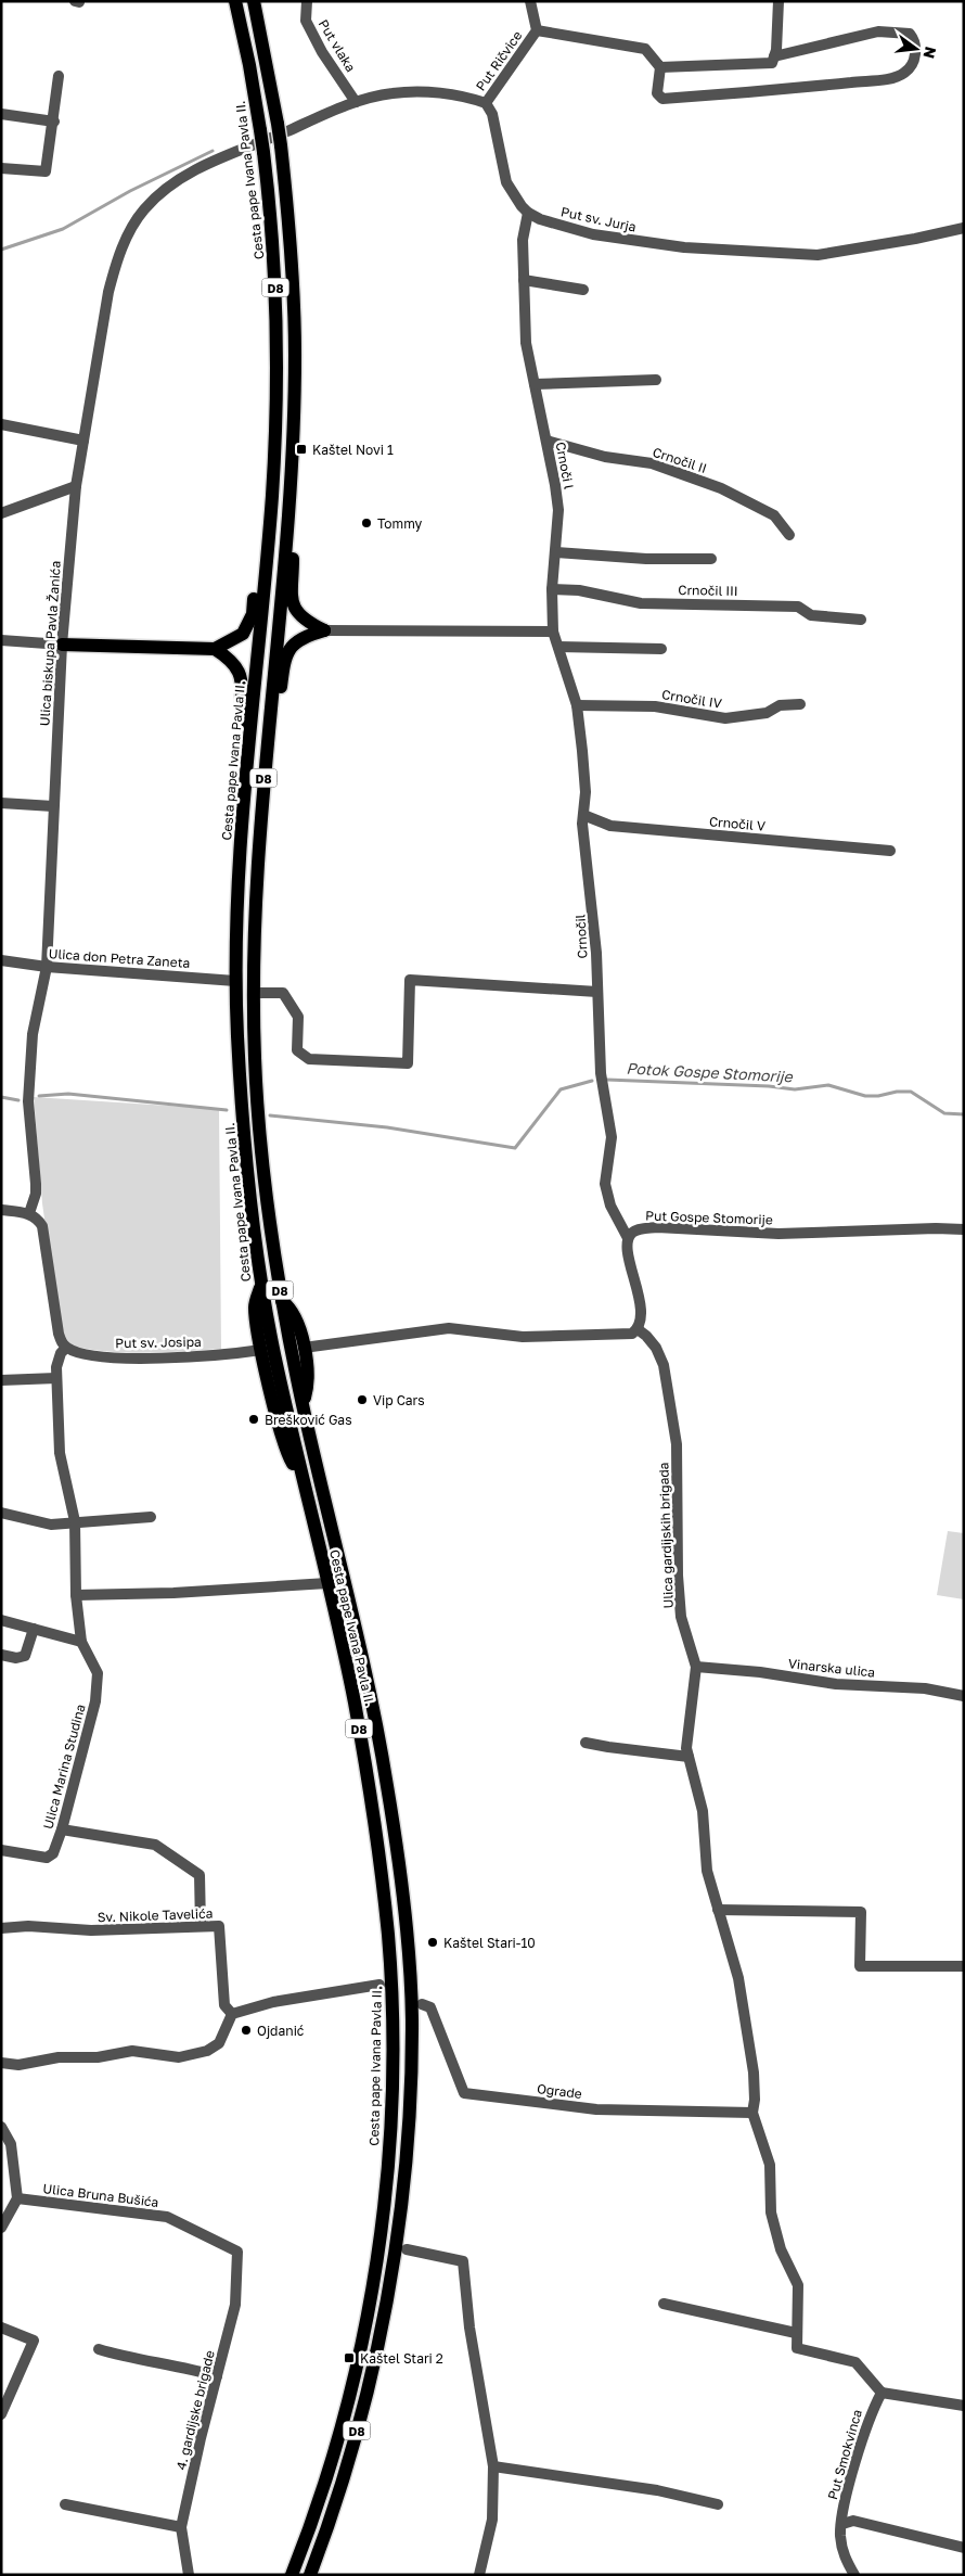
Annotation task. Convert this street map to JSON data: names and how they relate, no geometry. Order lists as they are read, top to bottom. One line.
{"streets":{"main road":["Cesta pape Ivana Pavla II.","D8"],"street":["Put vlaka","Put Ričvice","Put sv. Jurja","Crnočil II","Crnoči l","Crnočil III","Ulica biskupa Pavla Žanića","Crnočil IV","Crnočil V","Crnočil","Ulica don Petra Zaneta","Put Gospe Stomorije","Put sv. Josipa","Ulica gardijskih brigada","Vinarska ulica","Ulica Marina Studina","Sv. Nikole Tavelića","Ograde","Ulica Bruna Bušića","4. gardijske brigade","Put Smokvinca"]},"crossings":[["Put Ričvice","Put sv. Jurja"],["Cesta pape Ivana Pavla II.","Ulica biskupa Pavla Žanića"],["Cesta pape Ivana Pavla II.","Ulica don Petra Zaneta"],["Put sv. Jurja","Crnoči l"],["Crnočil II","Crnoči l"],["Crnoči l","Crnočil III"],["Crnoči l","Crnočil"],["Ulica biskupa Pavla Žanića","Ulica don Petra Zaneta"],["Crnočil IV","Crnočil"],["Crnočil V","Crnočil"],["Crnočil","Put Gospe Stomorije"],["Put sv. Josipa","Ulica Marina Studina"],["Ulica gardijskih brigada","Vinarska ulica"],["Ulica gardijskih brigada","Ograde"],["Ulica Bruna Bušića","4. gardijske brigade"]],"water":["Potok Gospe Stomorije"],"places":{"transit":["Kaštel Novi 1","Kaštel Stari 2"],"other":["Tommy","Vip Cars","Brešković Gas","Kaštel Stari-10","Ojdanić"]},"north":"right"}
